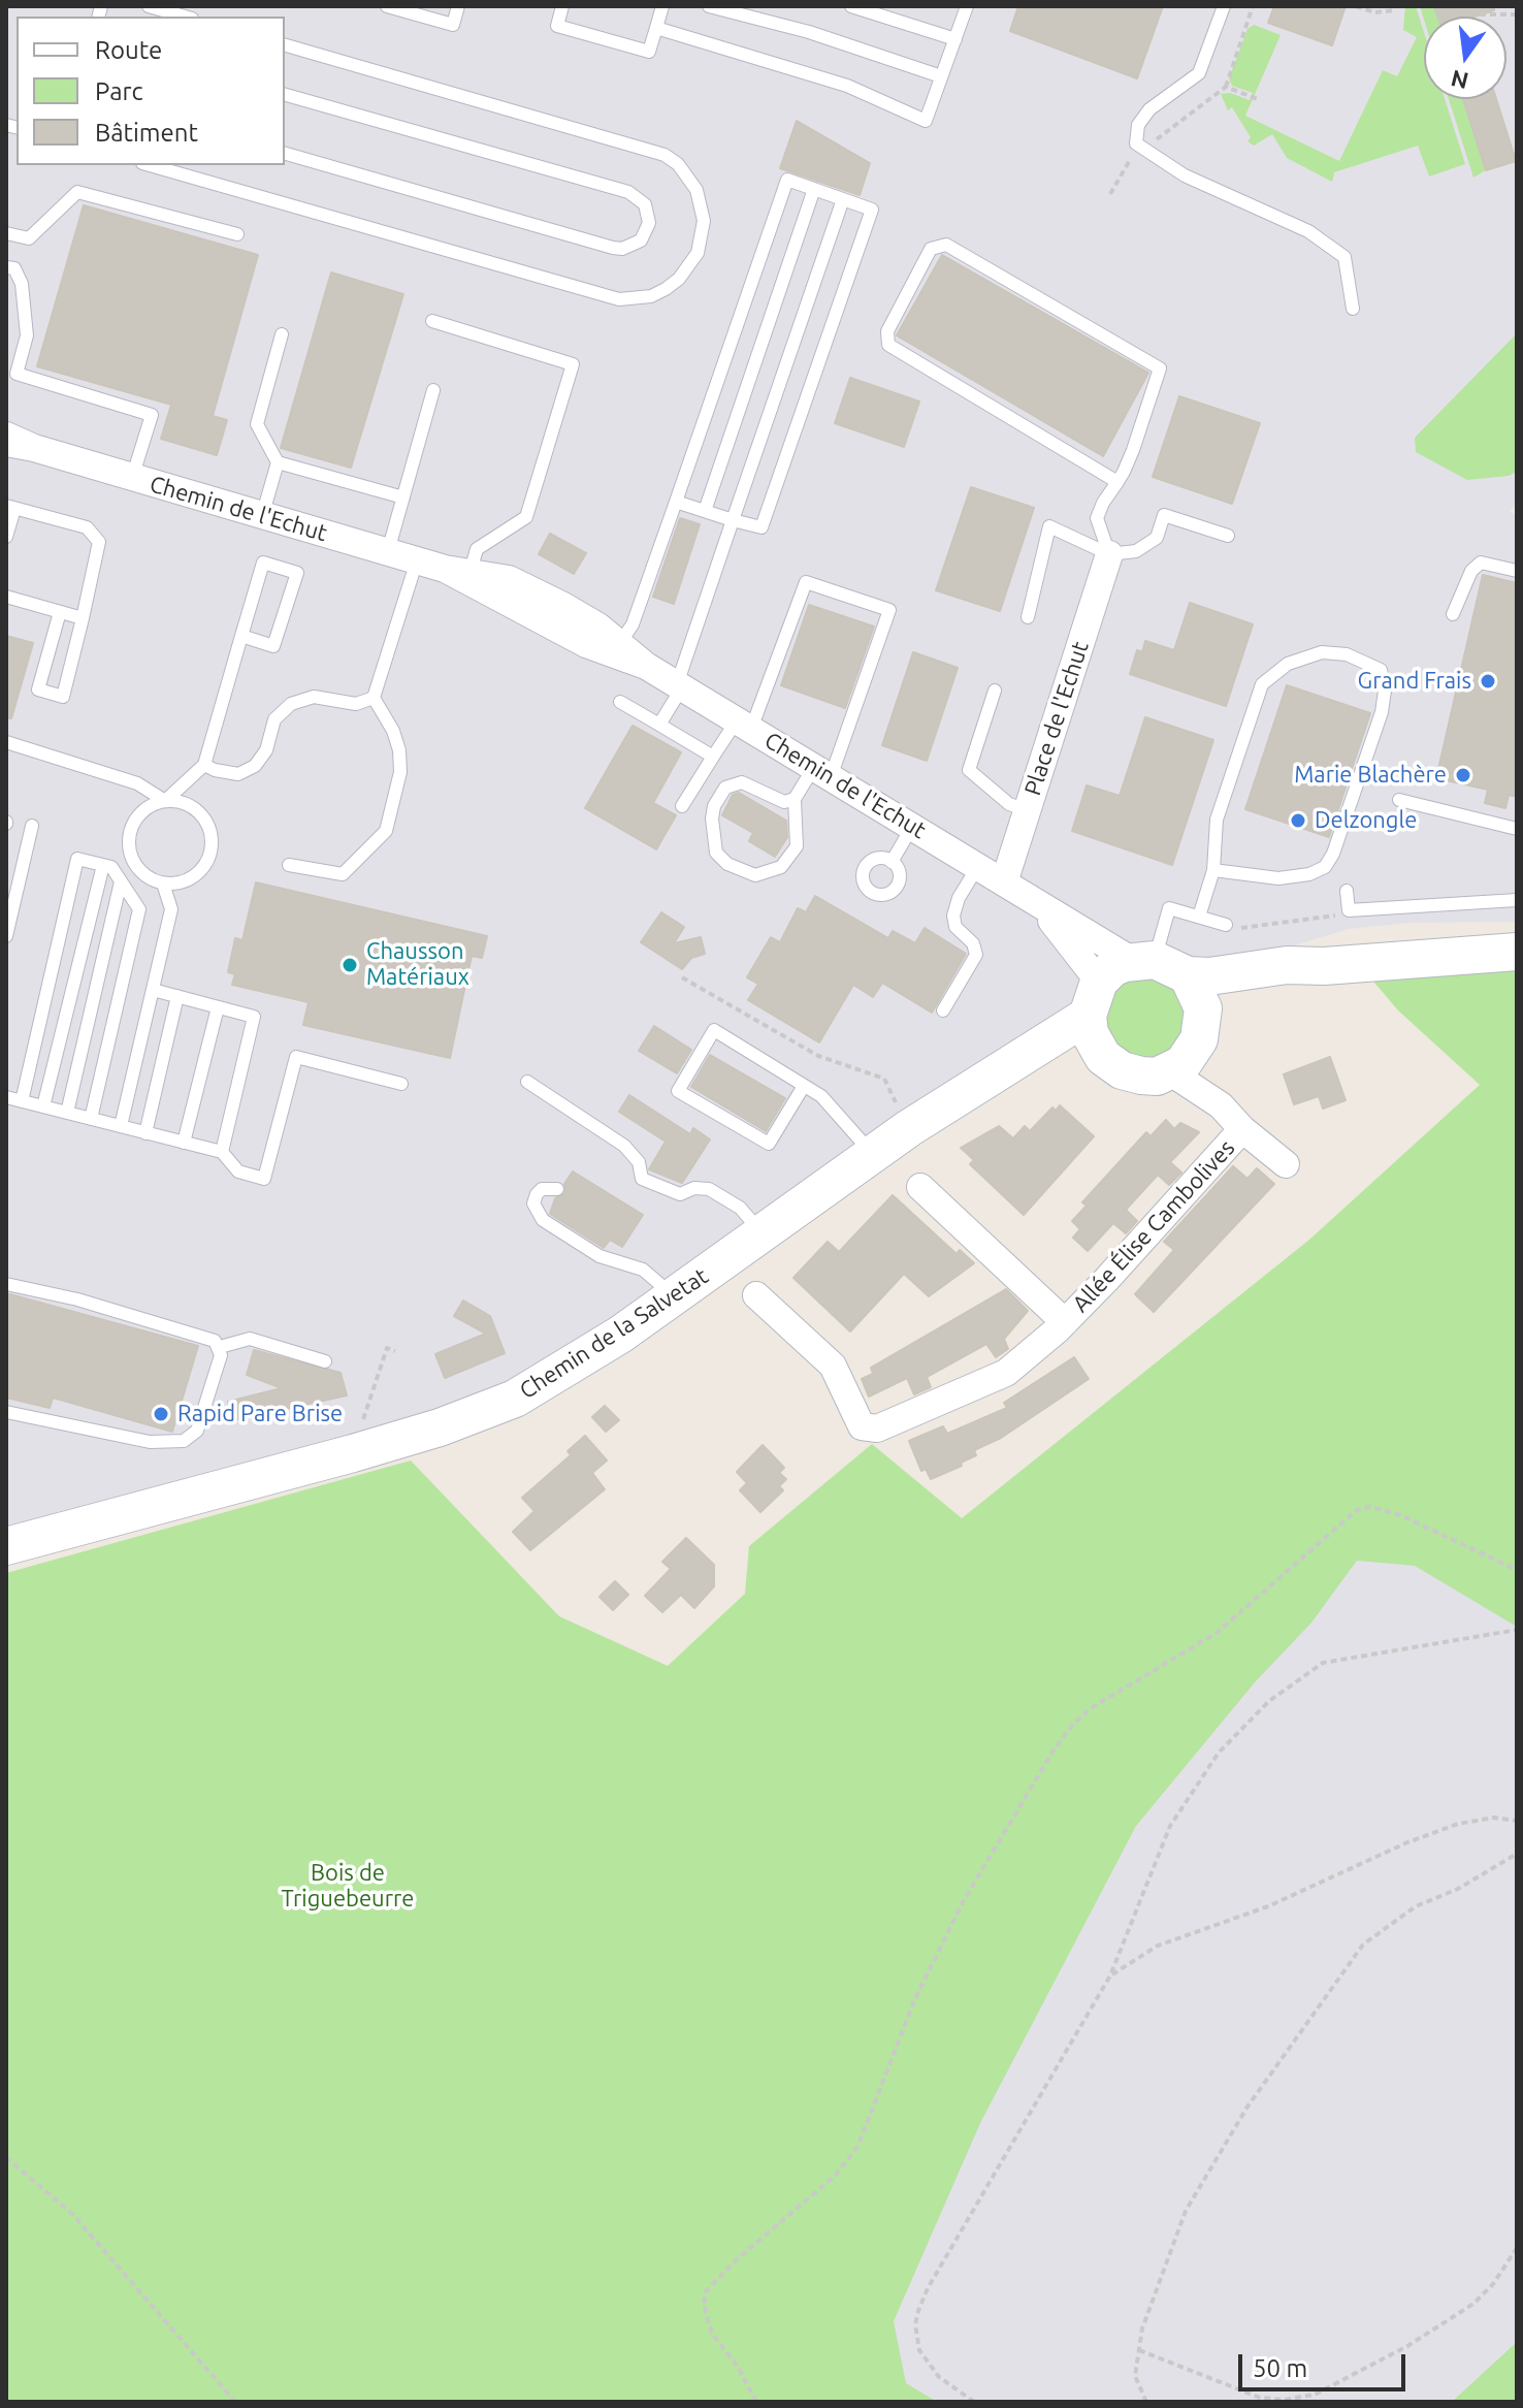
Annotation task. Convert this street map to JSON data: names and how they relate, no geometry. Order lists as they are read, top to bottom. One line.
{"streets":{"main road":["Chemin de la Salvetat"],"street":["Chemin de l'Echut","Place de l'Echut","Allée Élise Cambolives"]},"crossings":[["Chemin de l'Echut","Place de l'Echut"],["Chemin de l'Echut","Allée Élise Cambolives"],["Chemin de l'Echut","Chemin de la Salvetat"],["Allée Élise Cambolives","Chemin de la Salvetat"]],"parks":["Bois de Triguebeurre"],"places":["Grand Frais","Marie Blachère","Delzongle","Chausson Matériaux","Rapid Pare Brise"],"legend":["Route","Parc","Bâtiment"],"scale_bar":"50 m","north":"bottom"}
